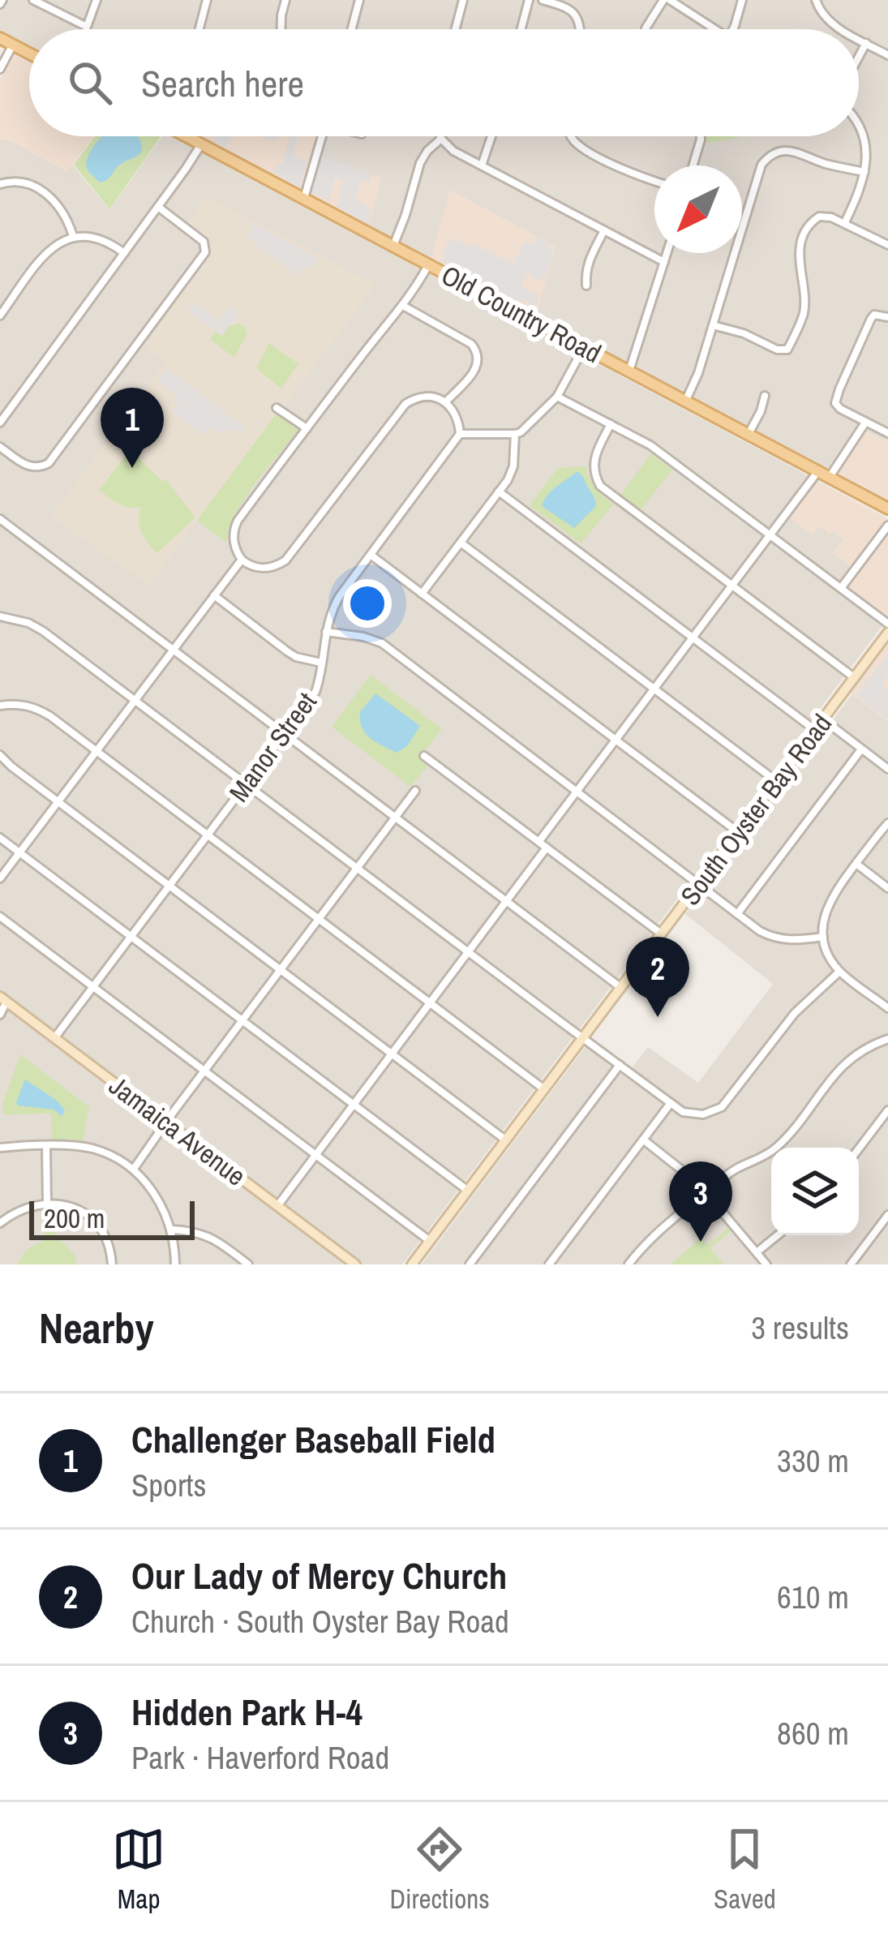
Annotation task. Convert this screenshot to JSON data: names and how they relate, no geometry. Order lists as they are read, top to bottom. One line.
{"streets":{"main road":["Old Country Road","South Oyster Bay Road","Jamaica Avenue"],"street":["Manor Street"]},"crossings":[["Manor Street","Jamaica Avenue"]],"scale_bar":"200 m","north":"bottom left","page":{"search":"Search here","pins":["1","2","3"],"scale":"200 m","heading":["Nearby","3 results"],"list":[{"mark":"1","name":"Challenger Baseball Field","note":"Sports","value":"330 m"},{"mark":"2","name":"Our Lady of Mercy Church","note":"Church · South Oyster Bay Road","value":"610 m"},{"mark":"3","name":"Hidden Park H-4","note":"Park · Haverford Road","value":"860 m"}],"nav":["Map","Directions","Saved"]}}
